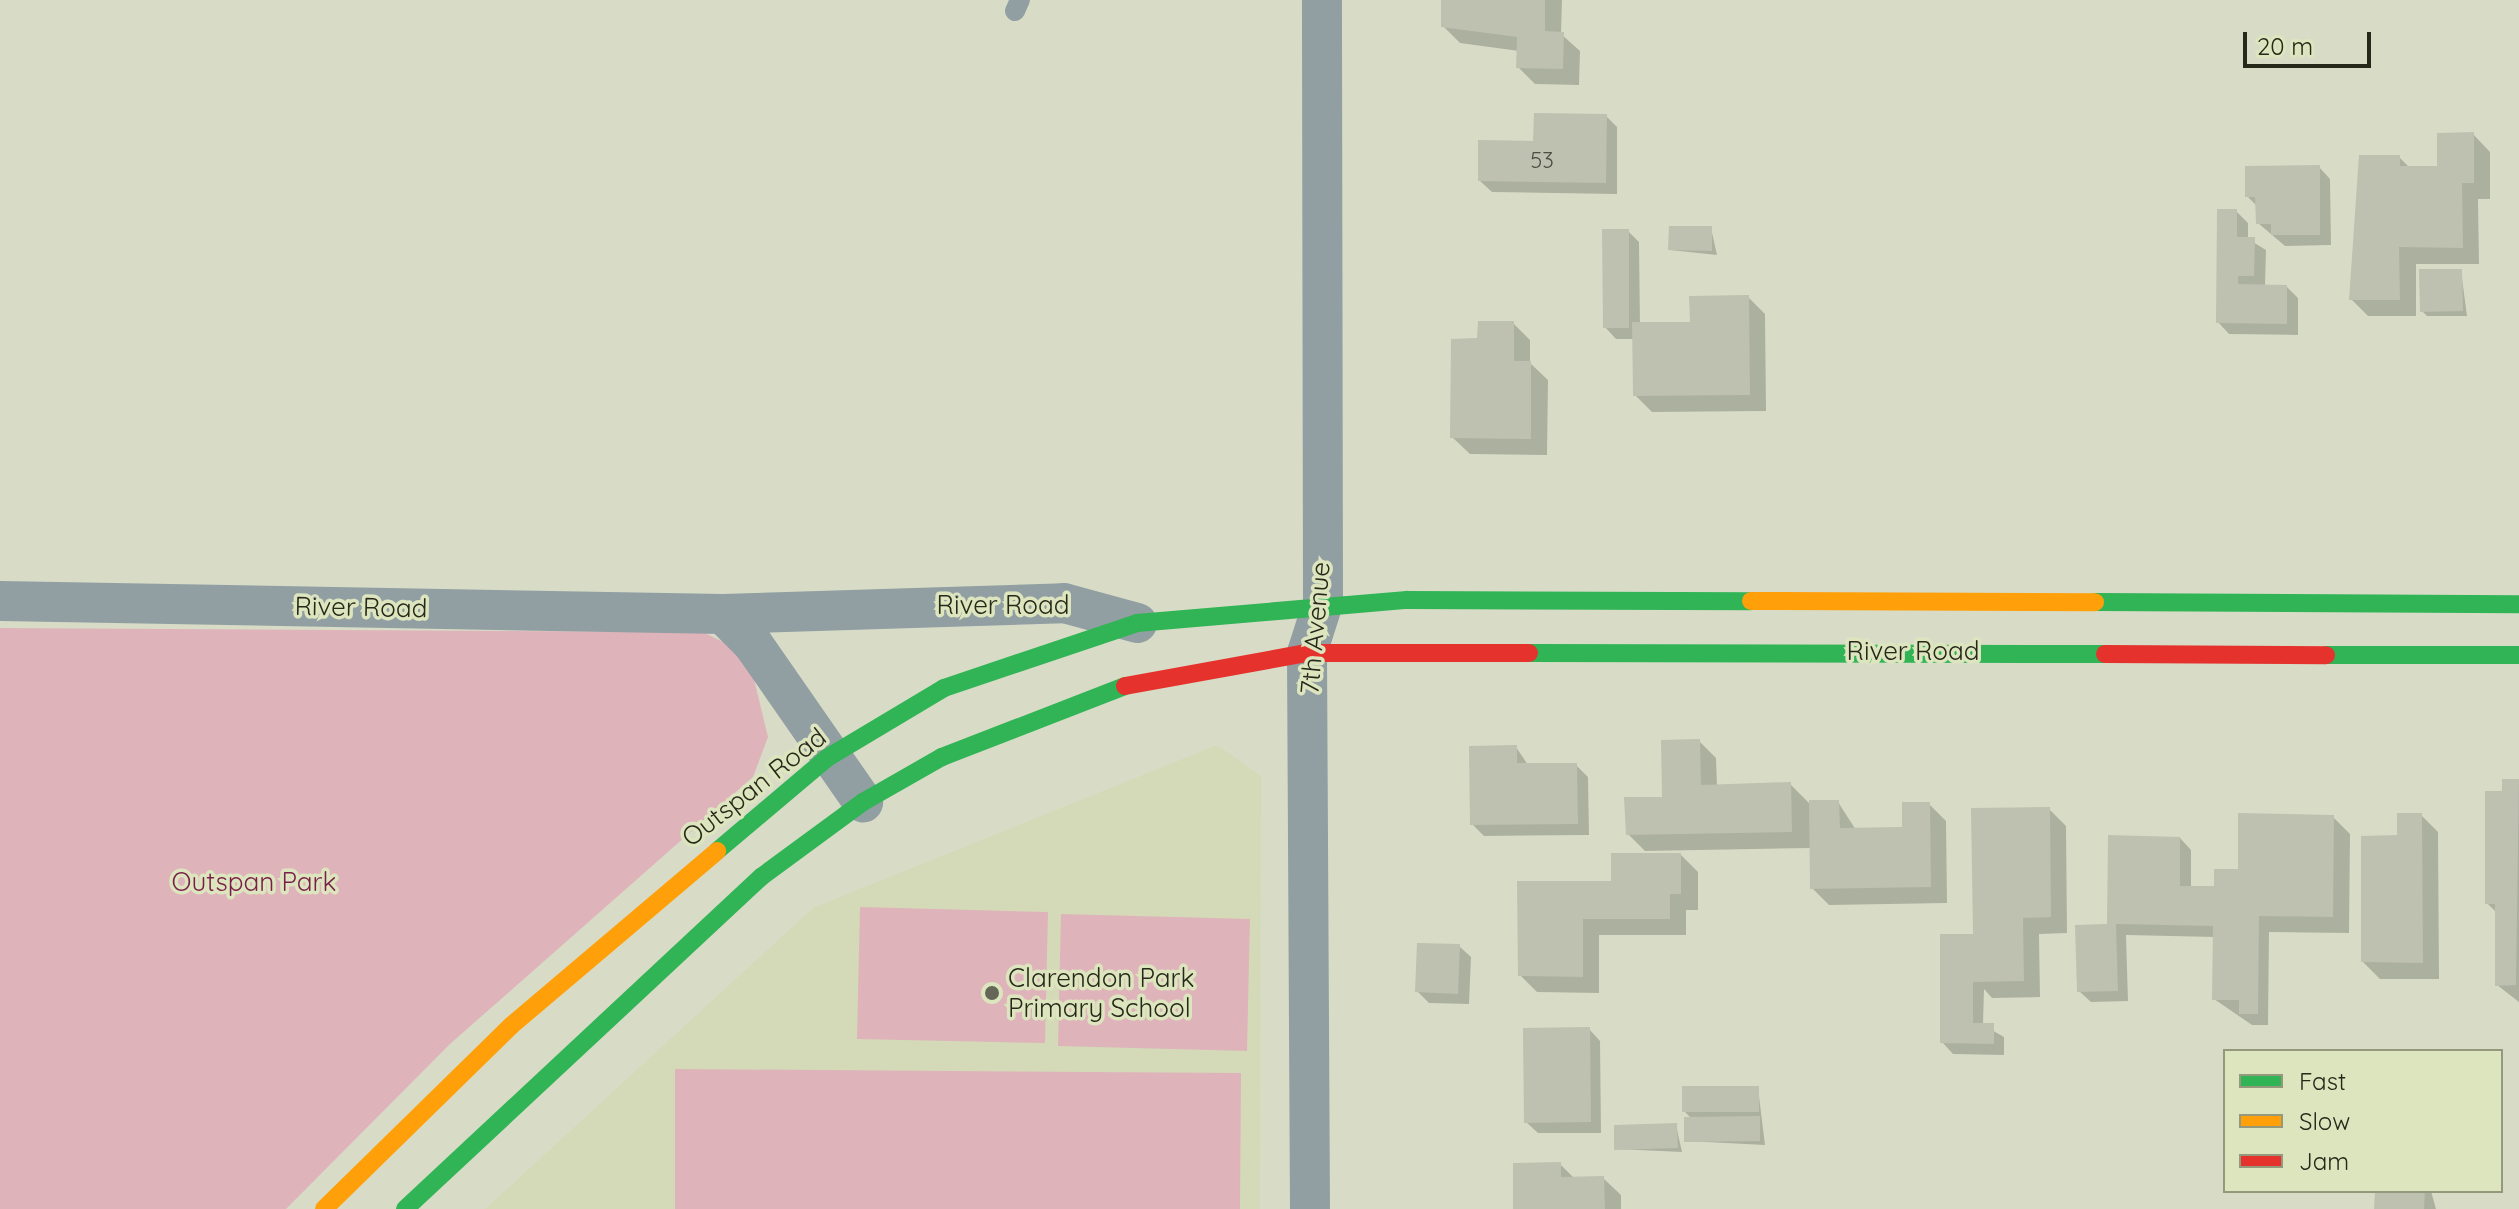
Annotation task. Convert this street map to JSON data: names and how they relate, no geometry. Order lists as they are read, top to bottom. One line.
{"streets":{"main road":["River Road","Outspan Road"],"street":["7th Avenue"]},"crossings":[["River Road","7th Avenue"],["River Road","Outspan Road"],["7th Avenue","Outspan Road"]],"parks":["Outspan Park"],"places":["Clarendon Park Primary School"],"house_numbers":["53"],"legend":["Fast","Slow","Jam"],"scale_bar":"20 m"}
